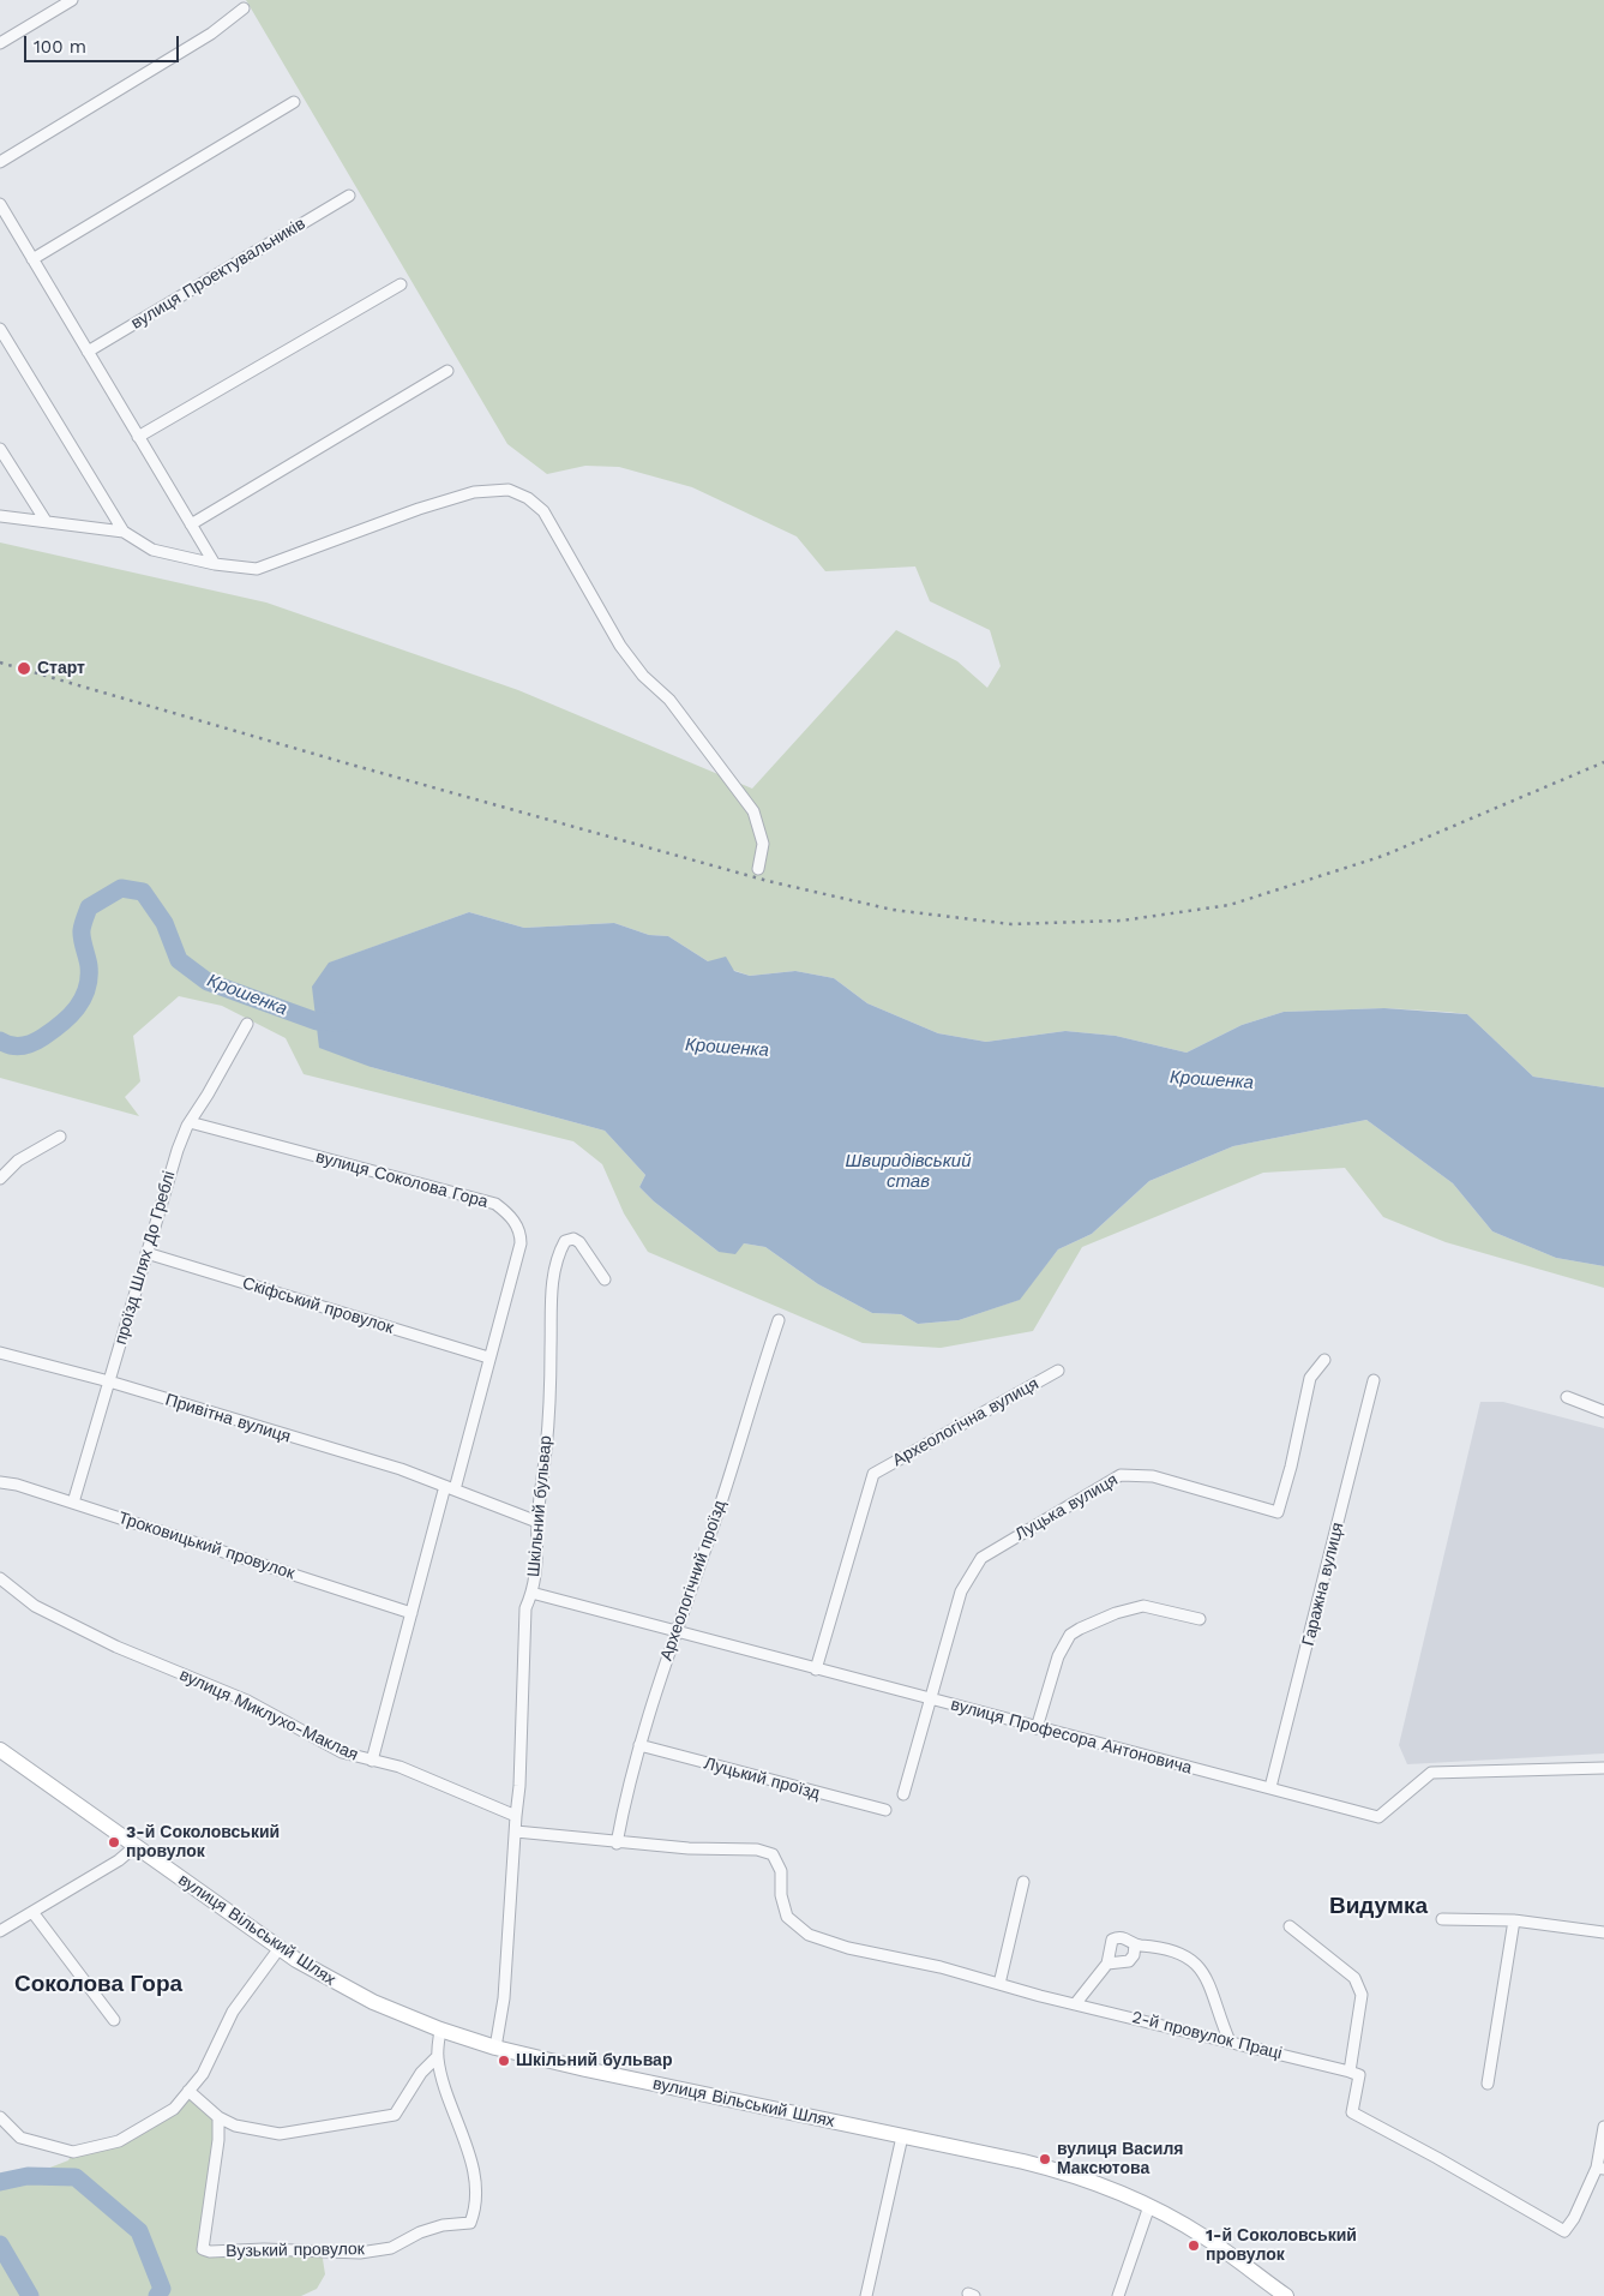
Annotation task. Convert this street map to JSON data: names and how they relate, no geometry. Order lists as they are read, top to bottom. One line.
{"streets":{"street":["вулиця Проектувальників","вулиця Соколова Гора","проїзд Шлях До Греблі","Скіфський провулок","Привітна вулиця","Археологічна вулиця","Шкільний бульвар","Луцька вулиця","Троковицький провулок","Археологічний проїзд","Гаражна вулиця","вулиця Миклухо-Маклая","вулиця Професора Антоновича","Луцький проїзд","вулиця Вільський Шлях","2-й провулок Праці","Вузький провулок"]},"crossings":[["вулиця Соколова Гора","проїзд Шлях До Греблі"],["вулиця Соколова Гора","Скіфський провулок"],["вулиця Соколова Гора","Привітна вулиця"],["вулиця Соколова Гора","Троковицький провулок"],["вулиця Соколова Гора","вулиця Миклухо-Маклая"],["проїзд Шлях До Греблі","Скіфський провулок"],["проїзд Шлях До Греблі","Привітна вулиця"],["проїзд Шлях До Греблі","Троковицький провулок"],["Археологічна вулиця","вулиця Професора Антоновича"],["Шкільний бульвар","вулиця Миклухо-Маклая"],["Шкільний бульвар","вулиця Професора Антоновича"],["Шкільний бульвар","вулиця Вільський Шлях"],["Луцька вулиця","вулиця Професора Антоновича"],["Археологічний проїзд","вулиця Професора Антоновича"],["Археологічний проїзд","Луцький проїзд"],["Археологічний проїзд","2-й провулок Праці"],["Гаражна вулиця","вулиця Професора Антоновича"],["вулиця Вільський Шлях","Вузький провулок"]],"districts":["Видумка","Соколова Гора"],"water":["Крошенка","Швиридівський став"],"places":["Старт","3-й Соколовський провулок","Шкільний бульвар","вулиця Василя Максютова","1-й Соколовський провулок"],"scale_bar":"100 m"}
